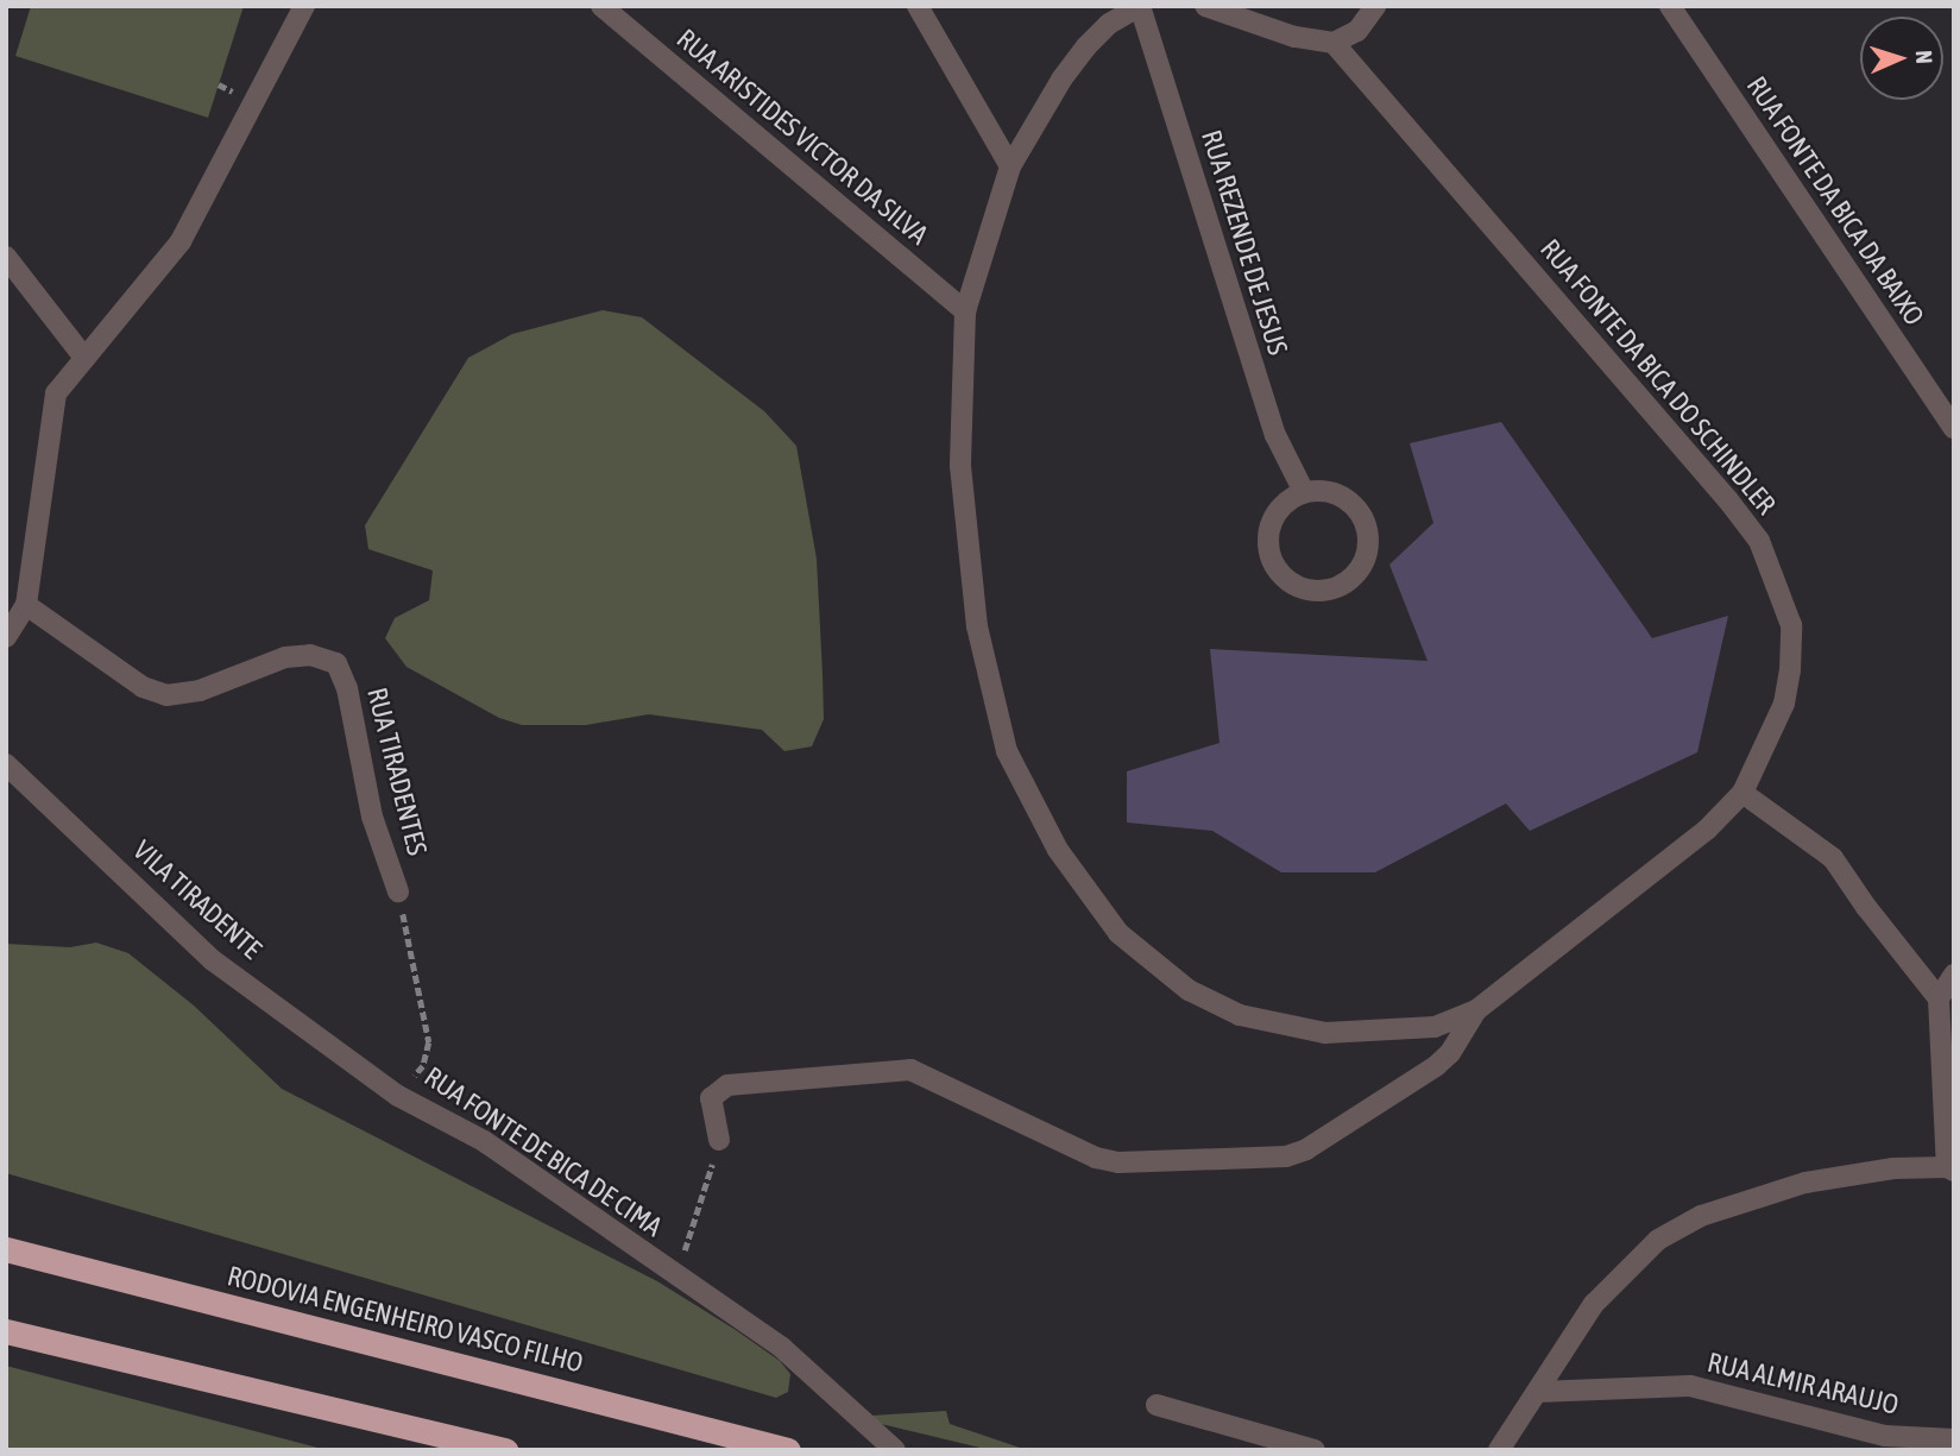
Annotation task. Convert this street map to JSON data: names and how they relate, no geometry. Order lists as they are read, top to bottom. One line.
{"streets":{"highway":["RODOVIA ENGENHEIRO VASCO FILHO"],"street":["RUA ARISTIDES VICTOR DA SILVA","RUA FONTE DA BICA DA BAIXO","RUA REZENDE DE JESUS","RUA FONTE DA BICA DO SCHINDLER","RUA TIRADENTES","VILA TIRADENTE","RUA FONTE DE BICA DE CIMA","RUA ALMIR ARAUJO"]},"crossings":[["RUA ARISTIDES VICTOR DA SILVA","RUA FONTE DA BICA DO SCHINDLER"],["RUA REZENDE DE JESUS","RUA FONTE DA BICA DO SCHINDLER"],["RUA TIRADENTES","RUA FONTE DE BICA DE CIMA"],["VILA TIRADENTE","RUA FONTE DE BICA DE CIMA"]],"north":"right"}
